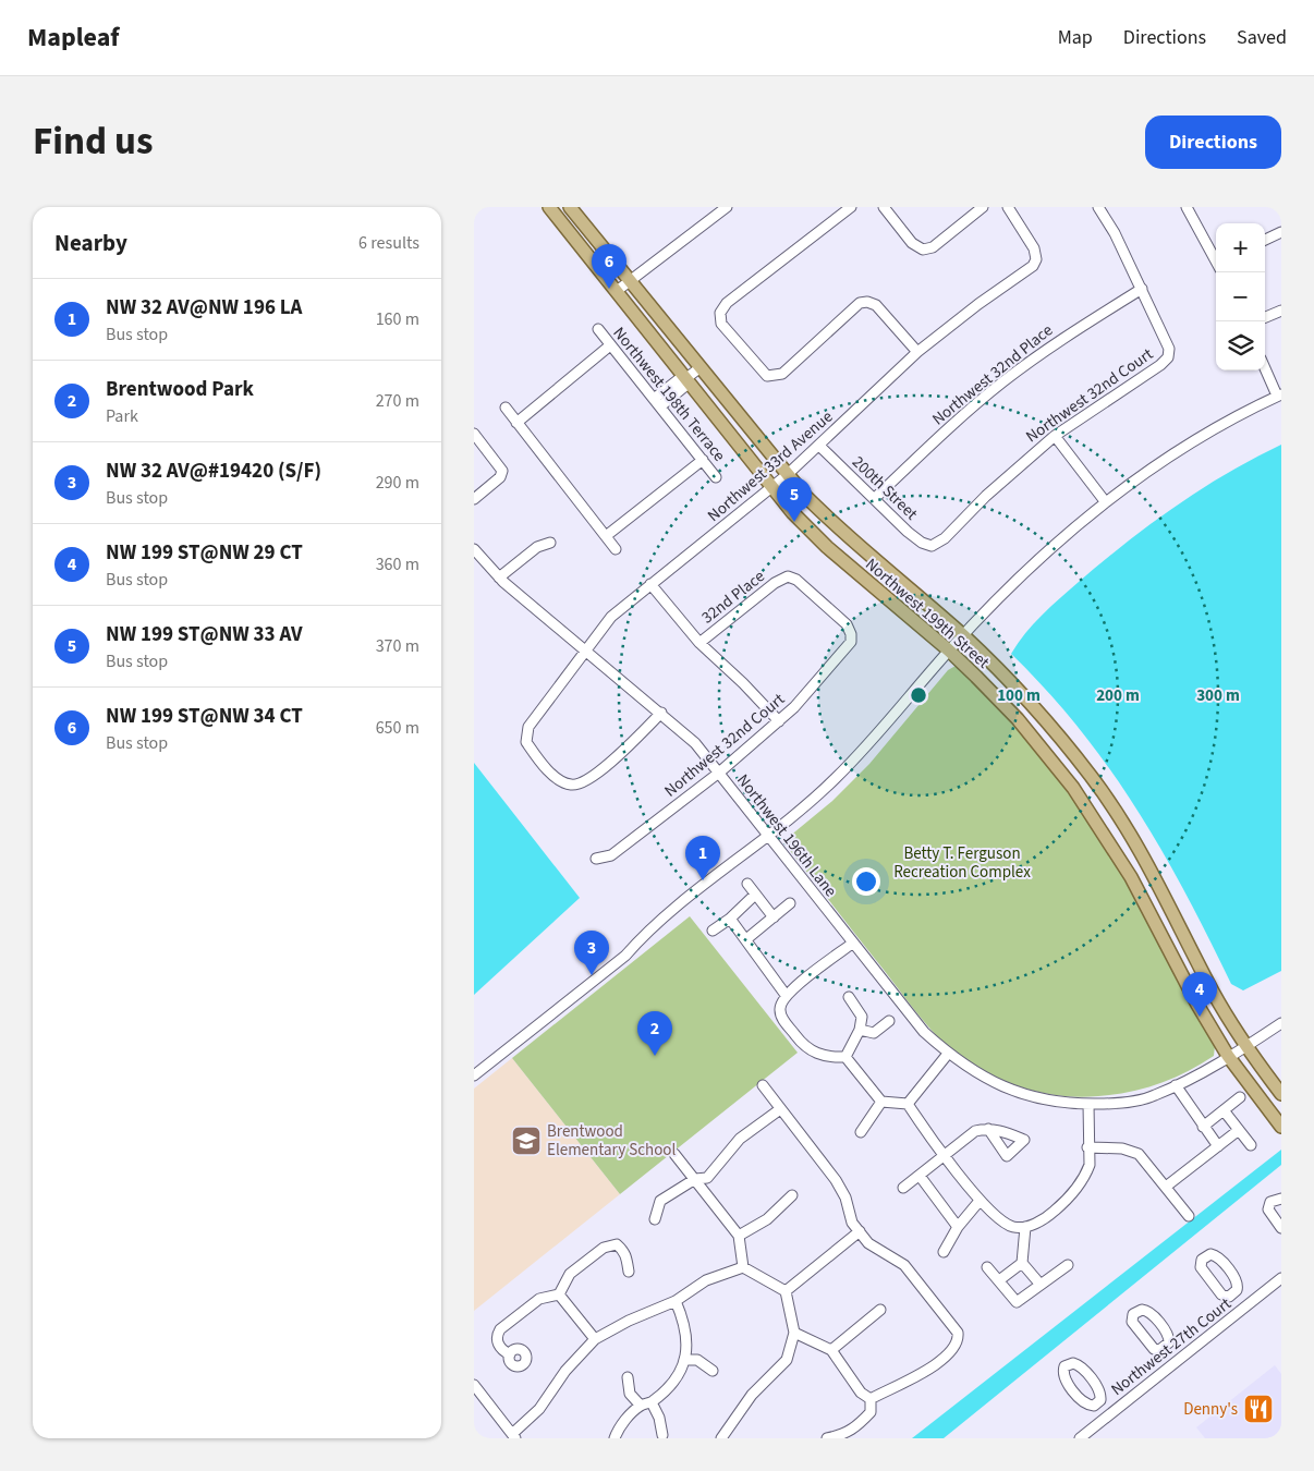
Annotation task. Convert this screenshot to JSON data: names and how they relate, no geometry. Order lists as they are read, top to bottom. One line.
{"streets":{"main road":["Northwest 199th Street"],"street":["Northwest 32nd Place","Northwest 198th Terrace","Northwest 32nd Court","Northwest 33rd Avenue","200th Street","32nd Place","Northwest 196th Lane","Northwest 27th Court"]},"crossings":[["Northwest 32nd Place","Northwest 32nd Court"],["Northwest 32nd Place","200th Street"],["Northwest 32nd Court","200th Street"],["Northwest 32nd Court","32nd Place"],["Northwest 32nd Court","Northwest 196th Lane"],["Northwest 33rd Avenue","200th Street"],["Northwest 33rd Avenue","Northwest 199th Street"],["Northwest 33rd Avenue","Northwest 196th Lane"],["Northwest 199th Street","Northwest 196th Lane"]],"parks":["Betty T. Ferguson Recreation Complex"],"places":{"school or university":["Brentwood Elementary School"],"restaurant":["Denny's"]},"page":{"header":"Mapleaf","nav":["Map","Directions","Saved"],"title":"Find us","buttons":"Directions","heading":["Nearby","6 results"],"map_buttons":["+","−"],"pins":["6","5","1","3","4","2"],"list":[{"mark":"1","name":"NW 32 AV@NW 196 LA","note":"Bus stop","value":"160 m"},{"mark":"2","name":"Brentwood Park","note":"Park","value":"270 m"},{"mark":"3","name":"NW 32 AV@#19420 (S/F)","note":"Bus stop","value":"290 m"},{"mark":"4","name":"NW 199 ST@NW 29 CT","note":"Bus stop","value":"360 m"},{"mark":"5","name":"NW 199 ST@NW 33 AV","note":"Bus stop","value":"370 m"},{"mark":"6","name":"NW 199 ST@NW 34 CT","note":"Bus stop","value":"650 m"}]},"rings":["100 m","200 m","300 m"]}
